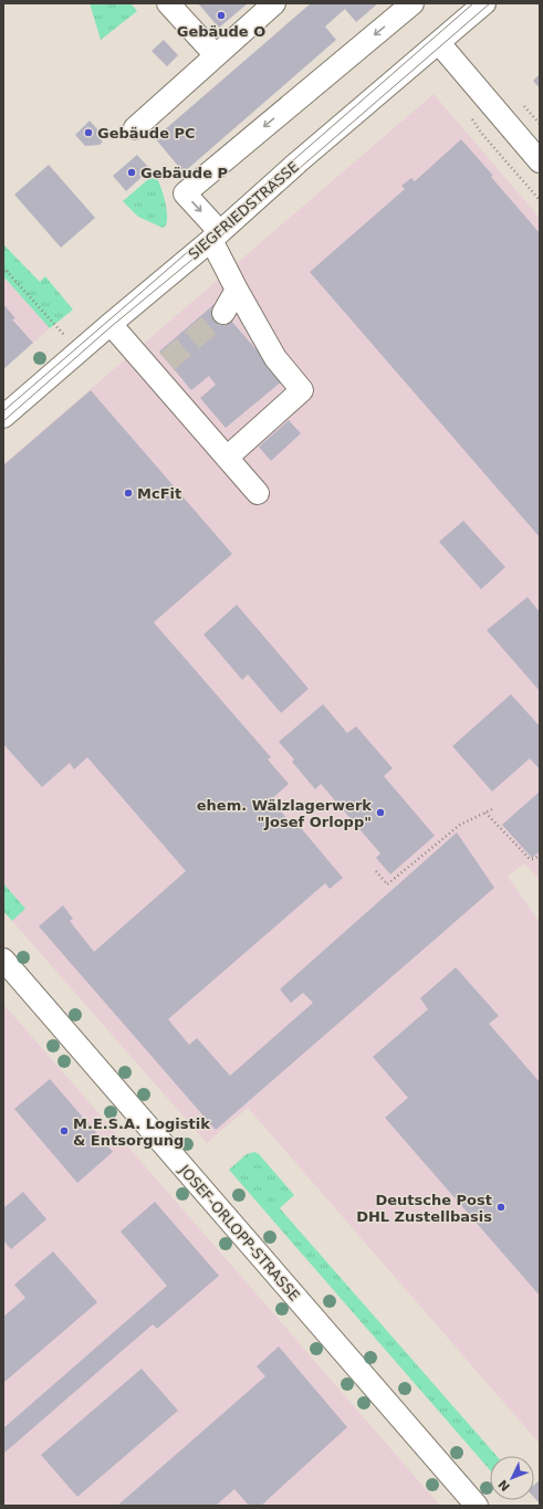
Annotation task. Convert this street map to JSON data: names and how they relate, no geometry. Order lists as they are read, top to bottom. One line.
{"streets":{"street":["SIEGFRIEDSTRASSE","JOSEF-ORLOPP-STRASSE"]},"places":["Gebäude O","Gebäude PC","Gebäude P","McFit","ehem. Wälzlagerwerk \"Josef Orlopp\"","M.E.S.A. Logistik & Entsorgung","Deutsche Post DHL Zustellbasis"],"north":"bottom left"}
